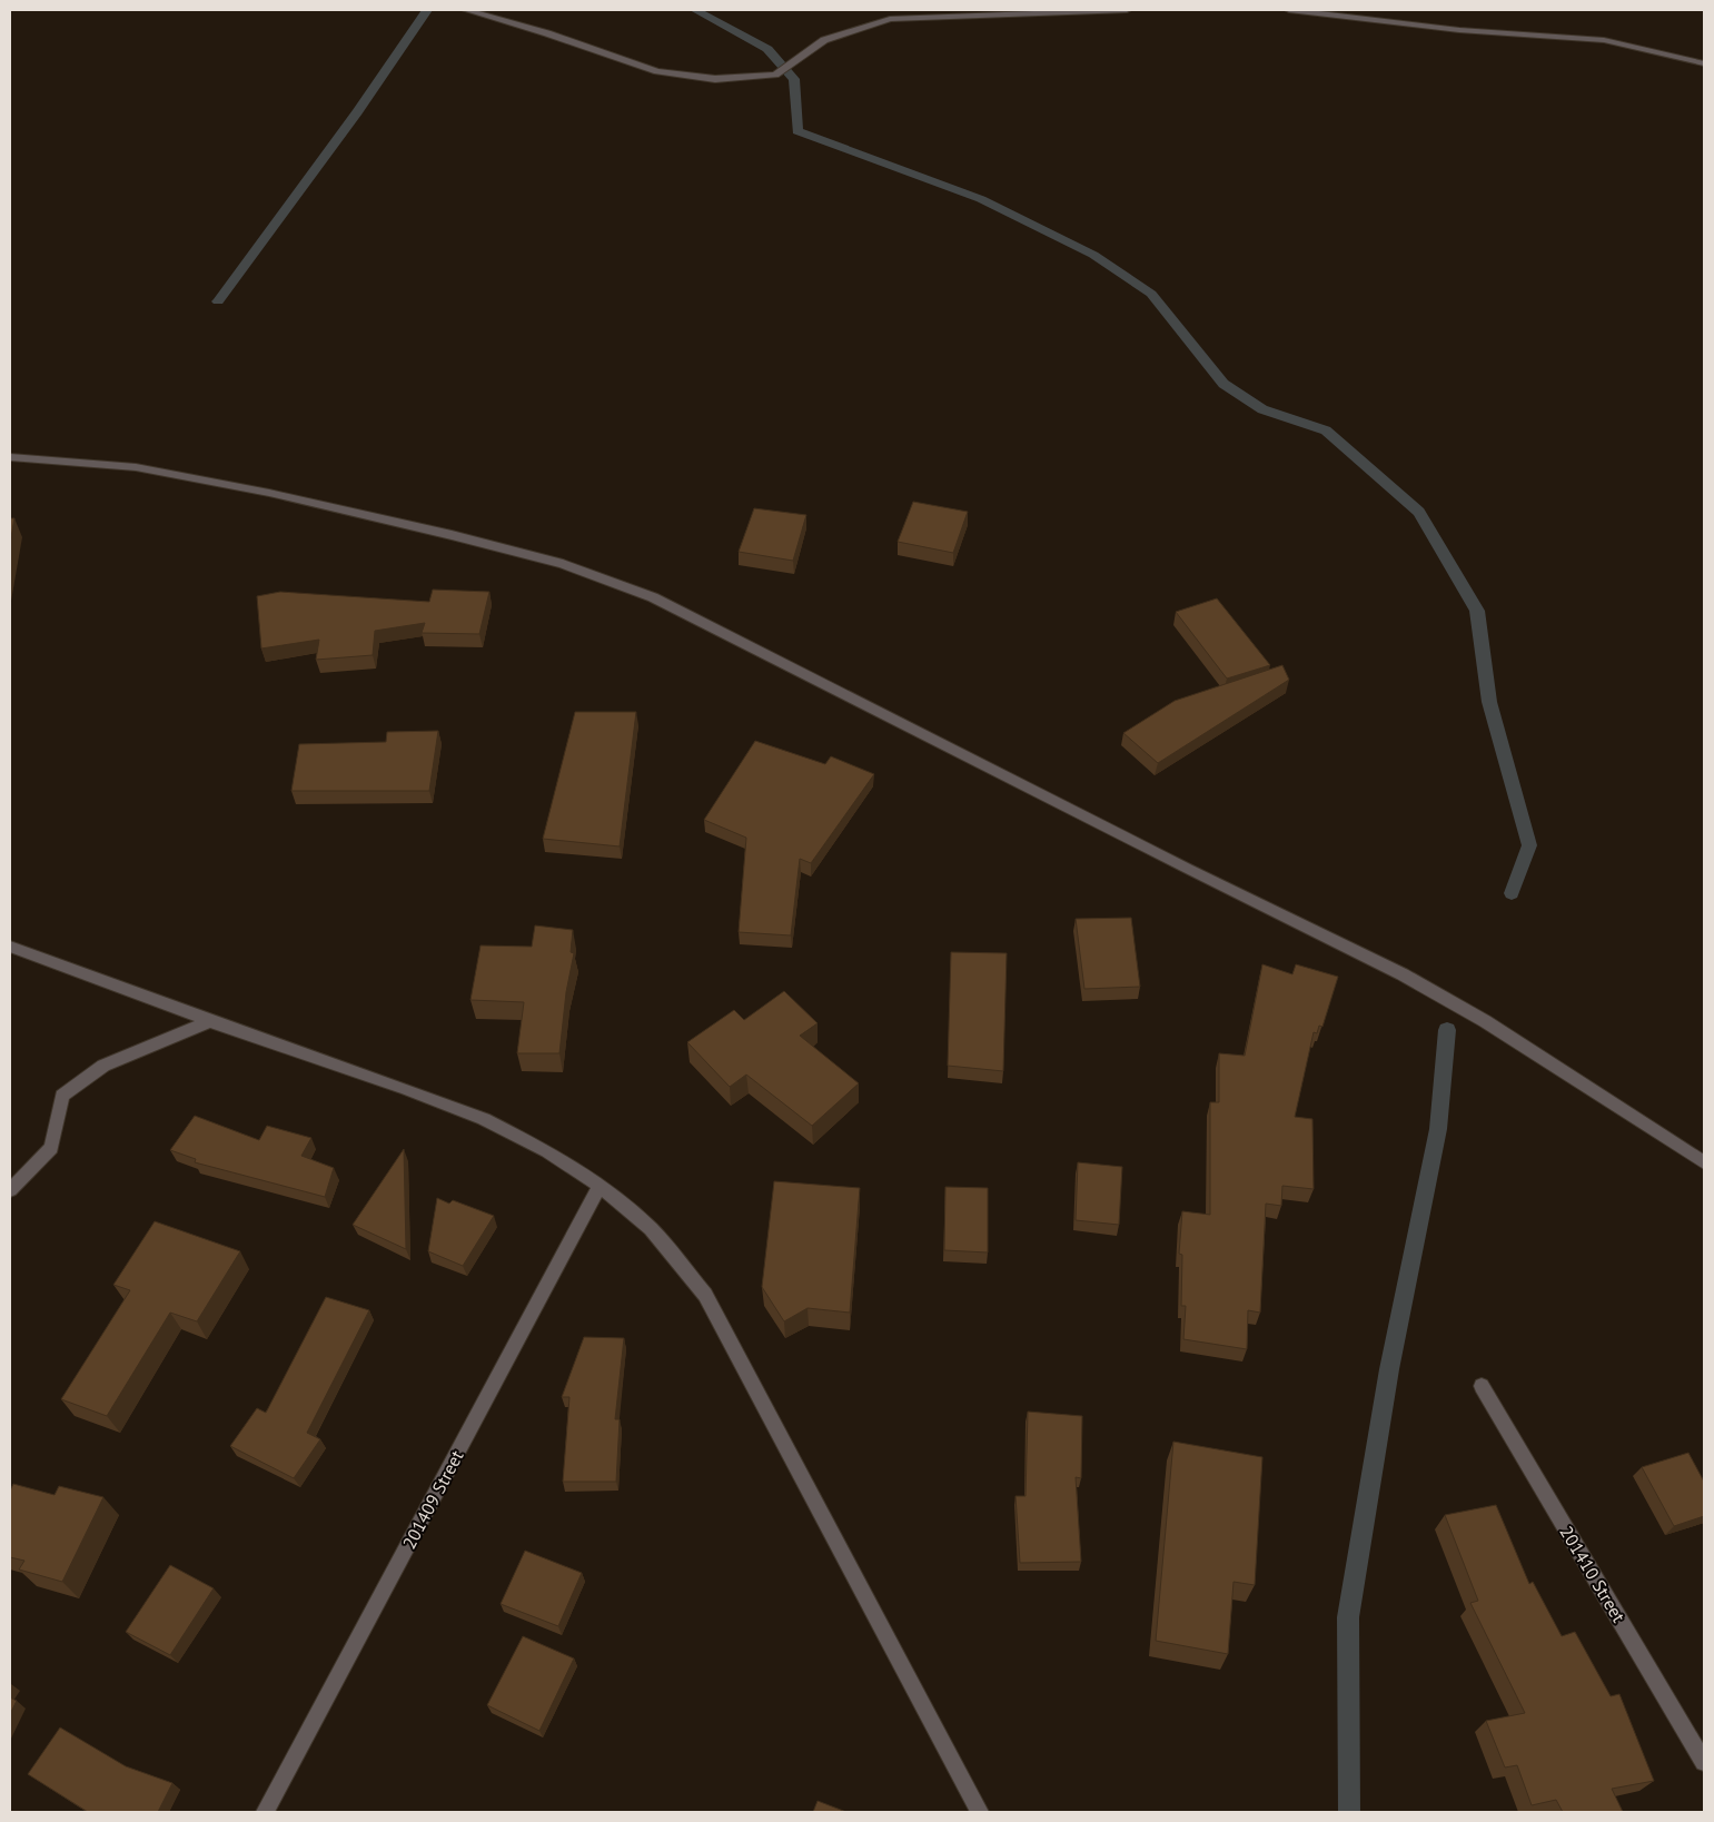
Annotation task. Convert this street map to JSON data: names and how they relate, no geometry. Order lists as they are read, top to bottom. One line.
{"streets":{"street":["201409 Street","201410 Street"]}}
